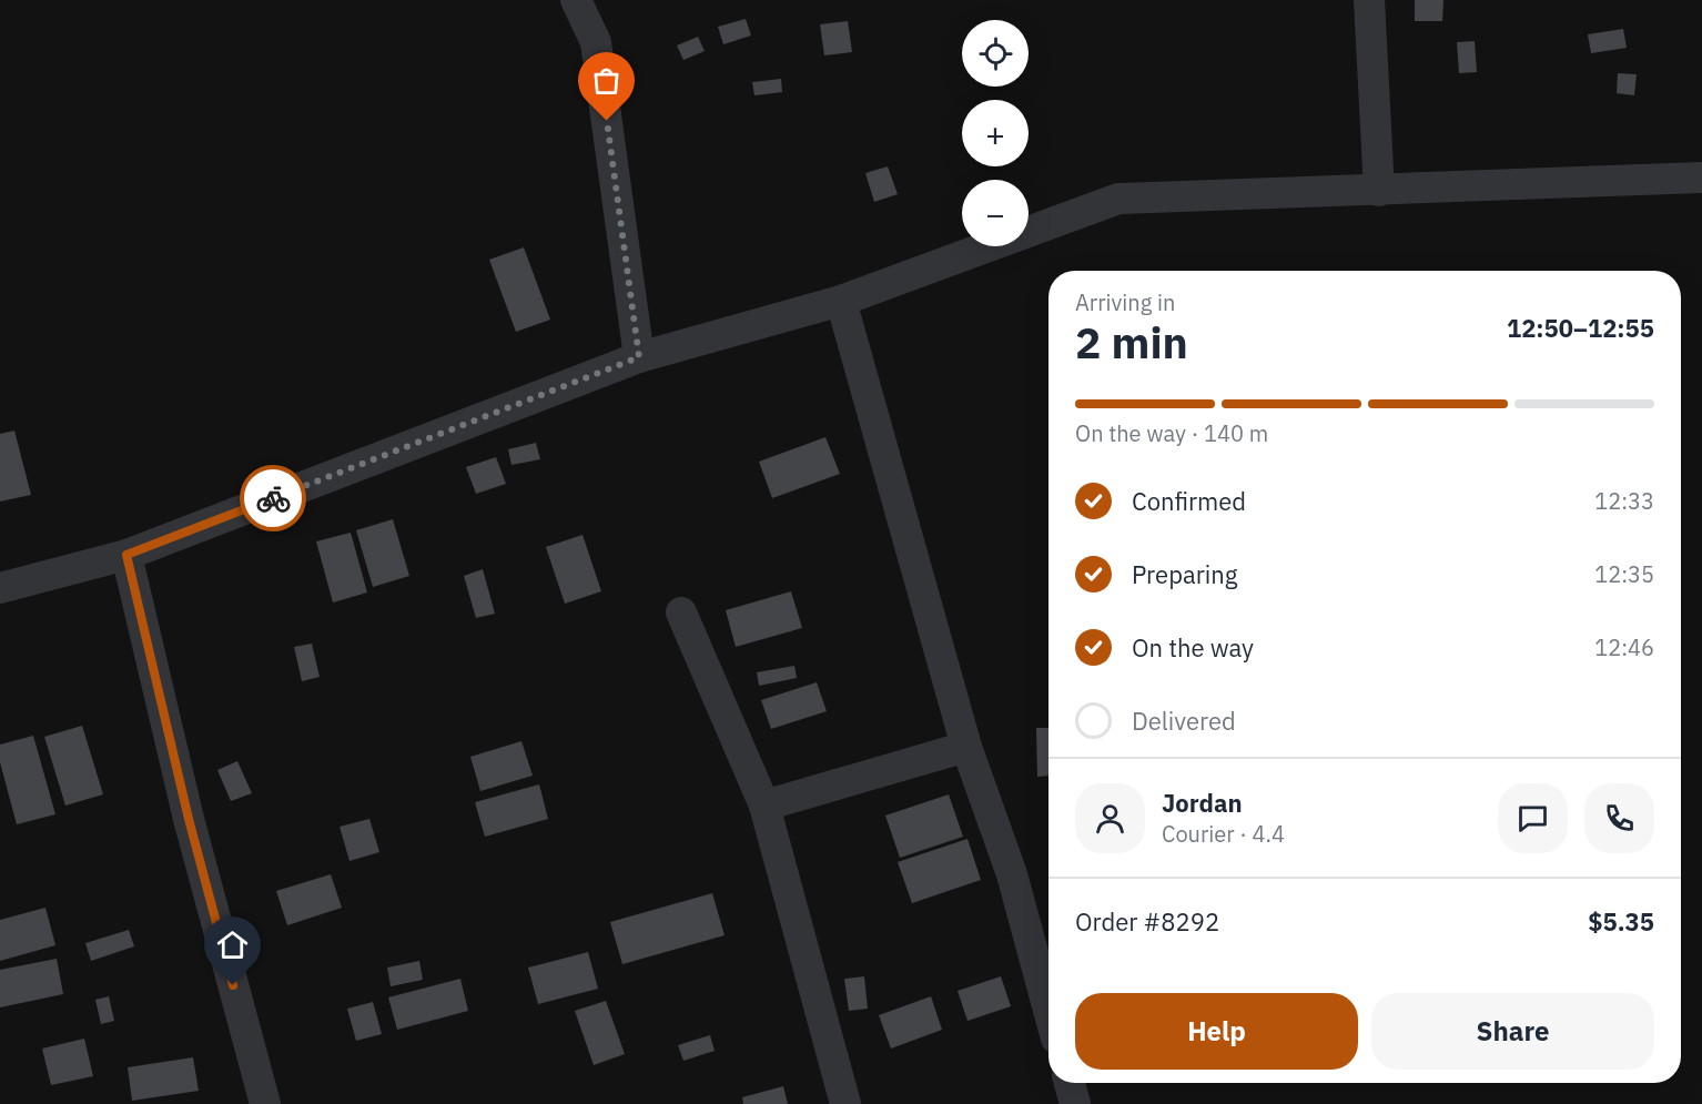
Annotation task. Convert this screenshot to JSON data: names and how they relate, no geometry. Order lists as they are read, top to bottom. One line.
{"page":{"map_buttons":["+","−"],"heading":["2 min","Arriving in","12:50–12:55"],"panel":["Jordan","Courier · 4.4","Order #8292","$5.35"],"bar":"On the way · 140 m","list":[["Confirmed","12:33"],["Preparing","12:35"],["On the way","12:46"],"Delivered"],"buttons":["Help","Share"]}}
